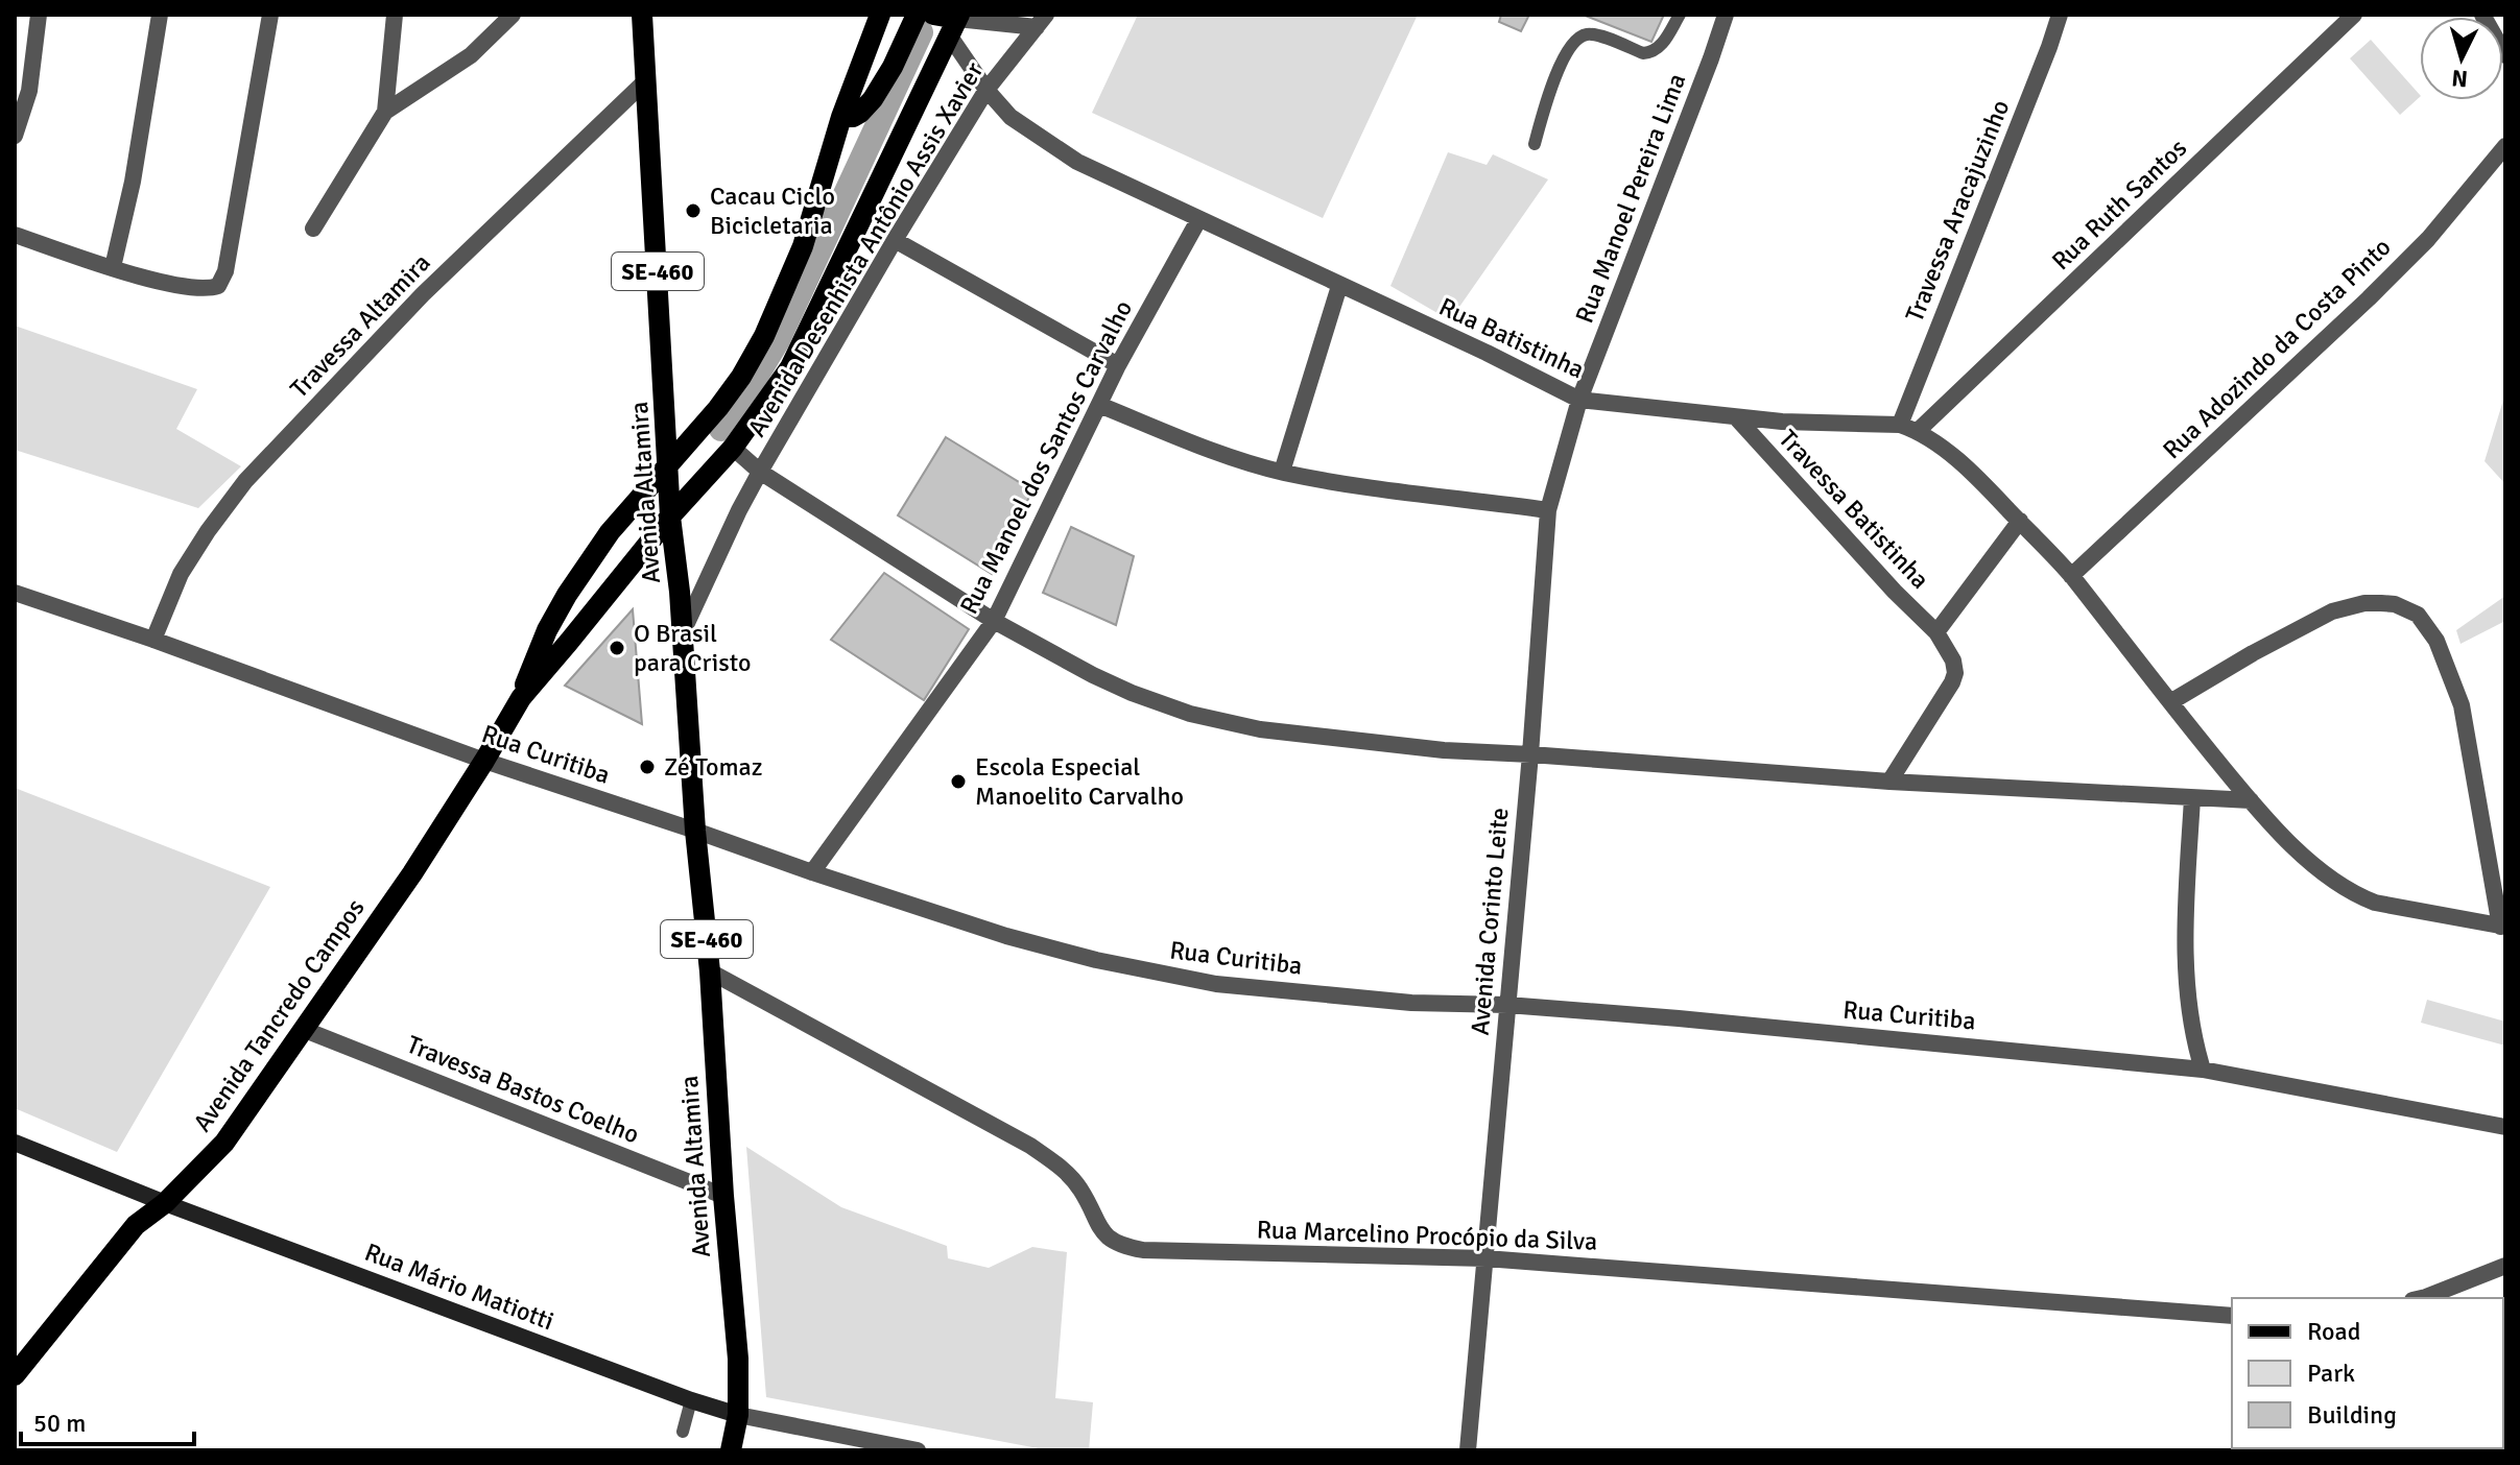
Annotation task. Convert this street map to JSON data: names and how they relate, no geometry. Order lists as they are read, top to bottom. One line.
{"streets":{"main road":["SE-460","Avenida Altamira","Avenida Tancredo Campos","Rua Mário Matiotti"],"street":["Rua Manoel Pereira Lima","Rua Ruth Santos","Travessa Aracajuzinho","Avenida Desenhista Antônio Assis Xavier","Travessa Altamira","Rua Batistinha","Rua Adozindo da Costa Pinto","Rua Manoel dos Santos Carvalho","Travessa Batistinha","Rua Curitiba","Avenida Corinto Leite","Travessa Bastos Coelho","Rua Marcelino Procópio da Silva"]},"crossings":[["Rua Manoel Pereira Lima","Rua Batistinha"],["Rua Manoel Pereira Lima","Avenida Corinto Leite"],["Rua Ruth Santos","Rua Batistinha"],["Travessa Aracajuzinho","Rua Batistinha"],["Avenida Desenhista Antônio Assis Xavier","Rua Batistinha"],["Avenida Desenhista Antônio Assis Xavier","Avenida Altamira"],["SE-460","Avenida Altamira"],["SE-460","Rua Mário Matiotti"],["Travessa Altamira","Avenida Altamira"],["Travessa Altamira","Rua Curitiba"],["Rua Batistinha","Rua Adozindo da Costa Pinto"],["Rua Batistinha","Rua Manoel dos Santos Carvalho"],["Rua Batistinha","Travessa Batistinha"],["Rua Batistinha","Avenida Corinto Leite"],["Rua Batistinha","Avenida Tancredo Campos"],["Rua Manoel dos Santos Carvalho","Rua Curitiba"],["Avenida Altamira","Rua Curitiba"],["Avenida Altamira","Avenida Tancredo Campos"],["Avenida Altamira","Travessa Bastos Coelho"],["Avenida Altamira","Rua Marcelino Procópio da Silva"],["Avenida Altamira","Rua Mário Matiotti"],["Rua Curitiba","Avenida Corinto Leite"],["Rua Curitiba","Avenida Tancredo Campos"],["Avenida Corinto Leite","Rua Marcelino Procópio da Silva"],["Avenida Tancredo Campos","Travessa Bastos Coelho"],["Avenida Tancredo Campos","Rua Mário Matiotti"]],"places":["Cacau Ciclo Bicicletaria","O Brasil para Cristo","Zé Tomaz","Escola Especial Manoelito Carvalho"],"legend":["Road","Park","Building"],"scale_bar":"50 m","north":"bottom"}
